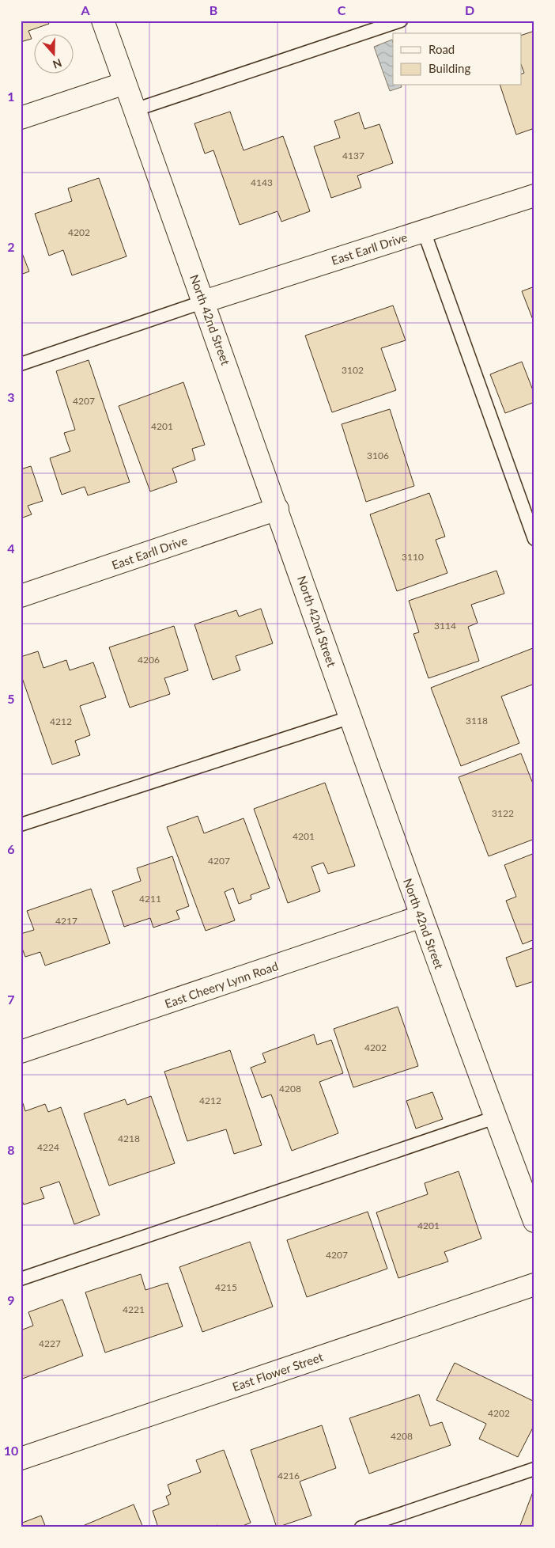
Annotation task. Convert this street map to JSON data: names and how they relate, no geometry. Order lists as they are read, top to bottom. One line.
{"streets":{"street":["East Earll Drive","North 42nd Street","East Cheery Lynn Road","East Flower Street"]},"crossings":[["East Earll Drive","North 42nd Street"],["North 42nd Street","East Cheery Lynn Road"]],"house_numbers":["4137","4143","4202","3102","4207","4201","3106","3110","3114","4206","3118","4212","3122","4201","4207","4211","4217","4202","4208","4212","4218","4224","4201","4207","4215","4221","4227","4202","4208","4216"],"legend":["Road","Building"],"north":"bottom","grid":{"columns":["A","B","C","D"],"rows":["1","2","3","4","5","6","7","8","9","10"]}}
